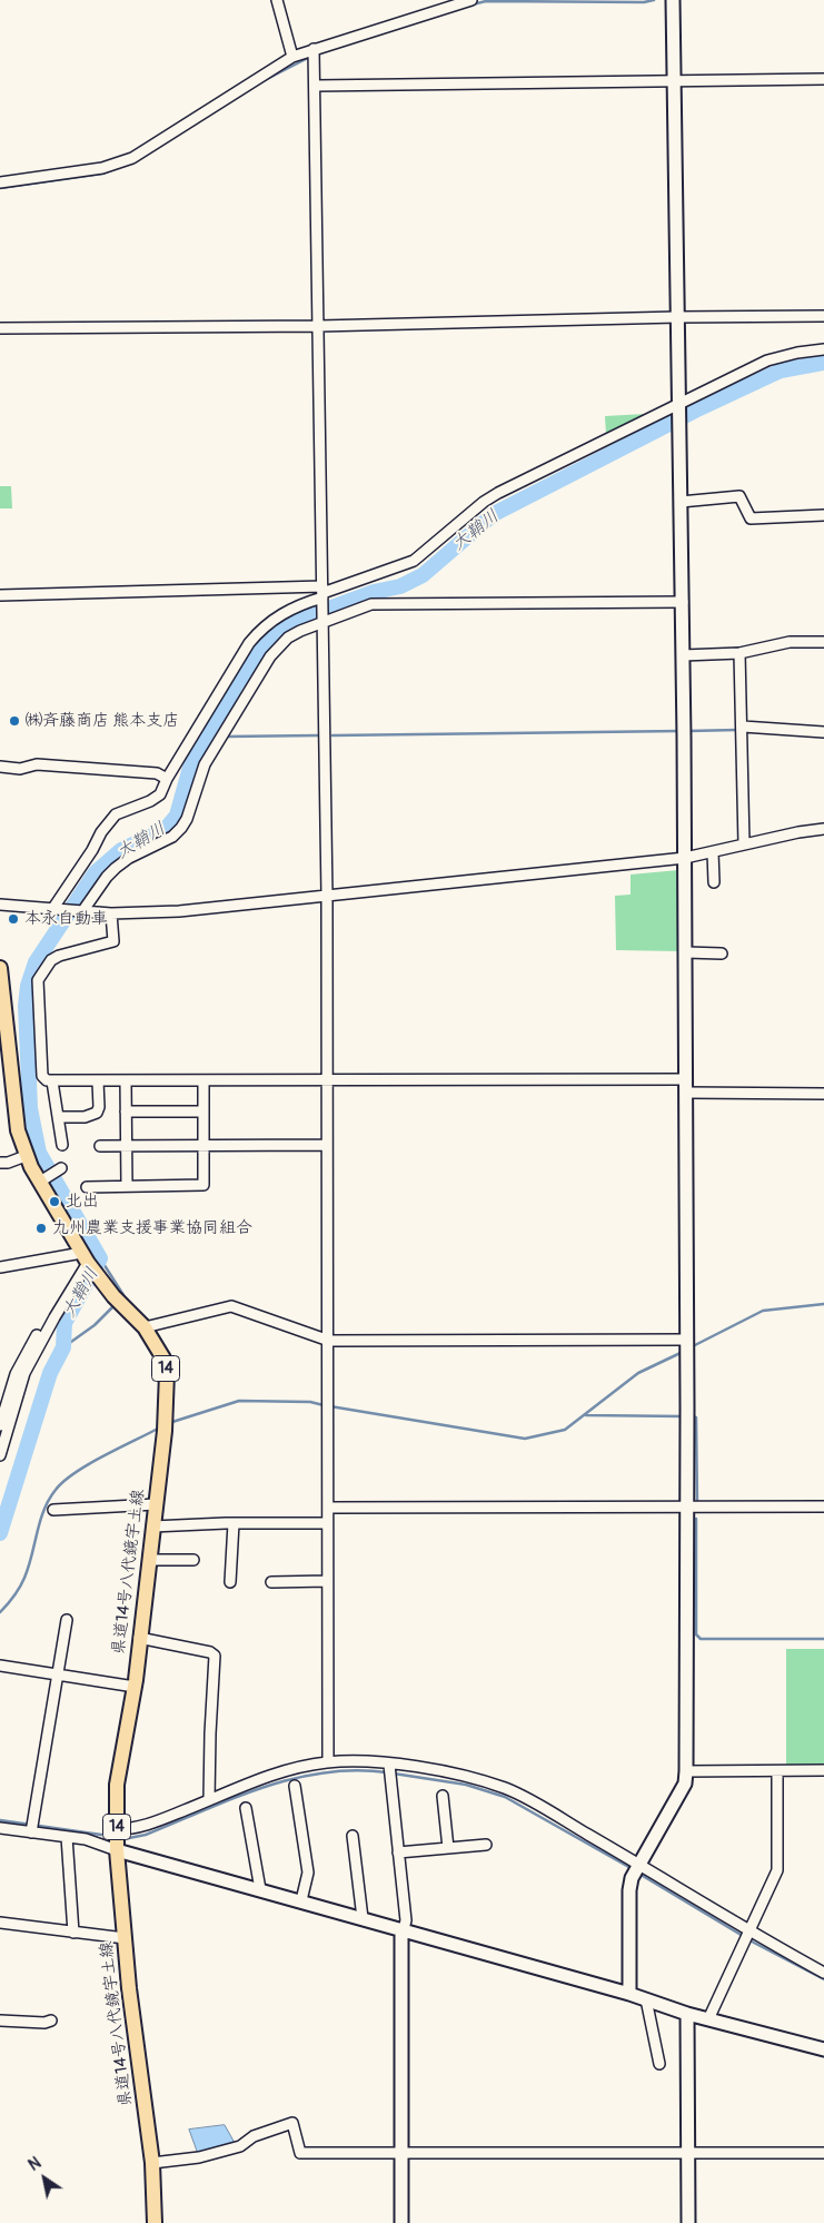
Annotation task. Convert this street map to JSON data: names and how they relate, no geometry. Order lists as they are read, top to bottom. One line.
{"streets":{"main road":["14","県道14号八代鏡宇土線"]},"water":["大鞘川"],"places":["㈱斉藤商店 熊本支店","本永自動車","北出","九州農業支援事業協同組合"],"north":"top left"}
